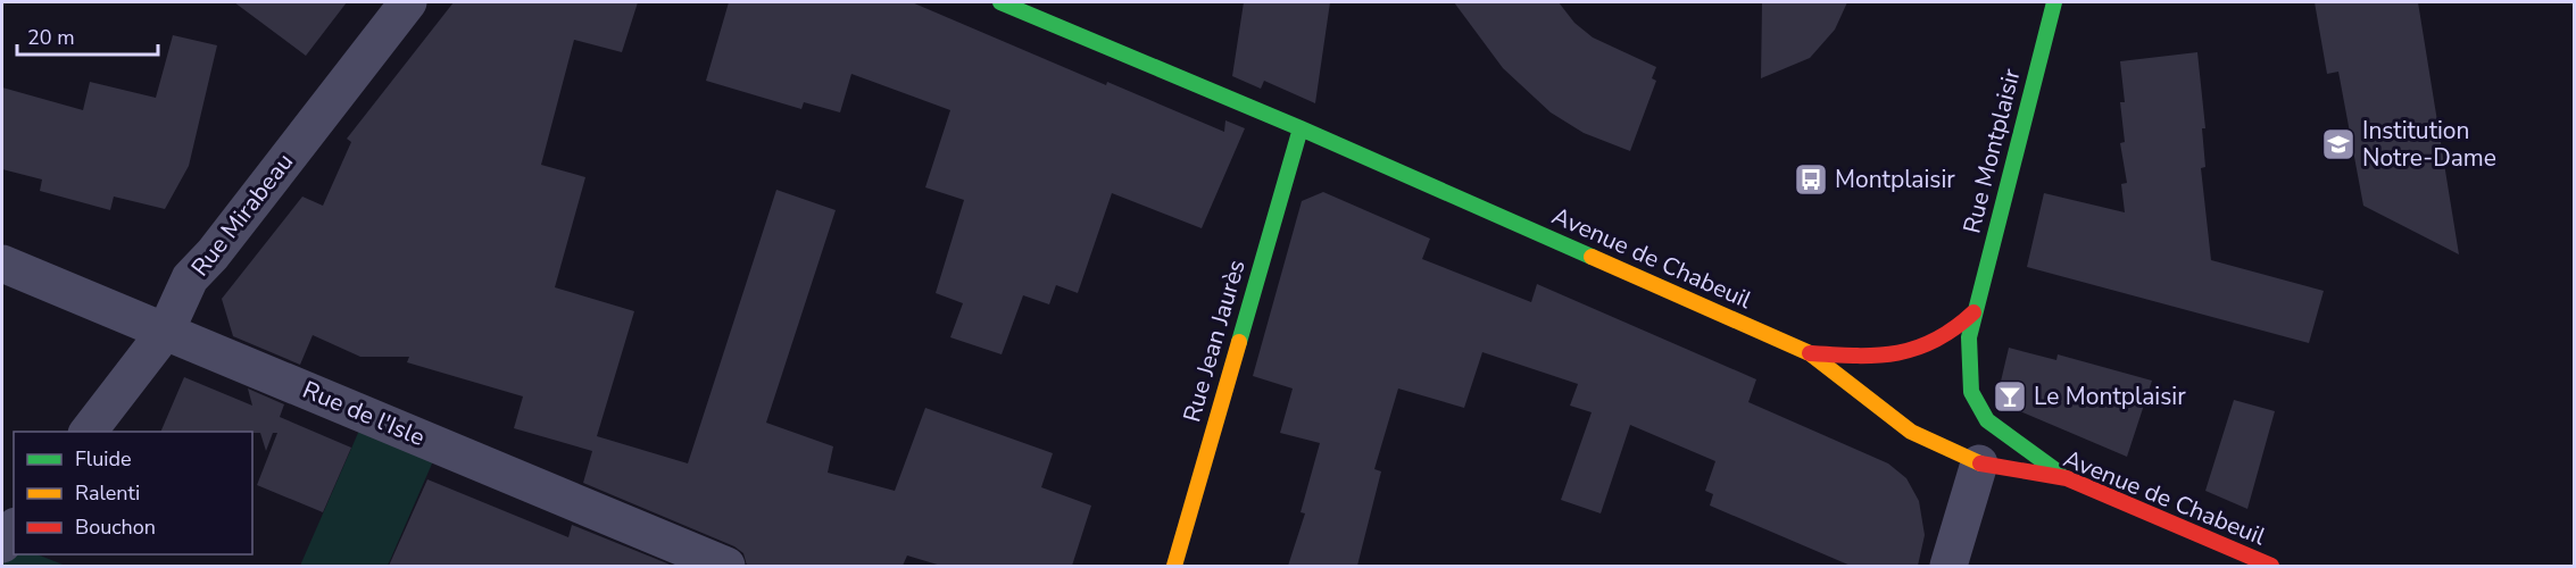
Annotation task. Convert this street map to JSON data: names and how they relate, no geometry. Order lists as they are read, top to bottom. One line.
{"streets":{"main road":["Rue Montplaisir","Avenue de Chabeuil","Rue Jean Jaurès"],"street":["Rue Mirabeau","Rue de l'Isle"]},"crossings":[["Rue Montplaisir","Avenue de Chabeuil"],["Rue Mirabeau","Rue de l'Isle"],["Avenue de Chabeuil","Rue Jean Jaurès"]],"places":{"school or university":["Institution Notre-Dame"],"bus stop":["Montplaisir"],"bar":["Le Montplaisir"]},"legend":["Fluide","Ralenti","Bouchon"],"scale_bar":"20 m"}
